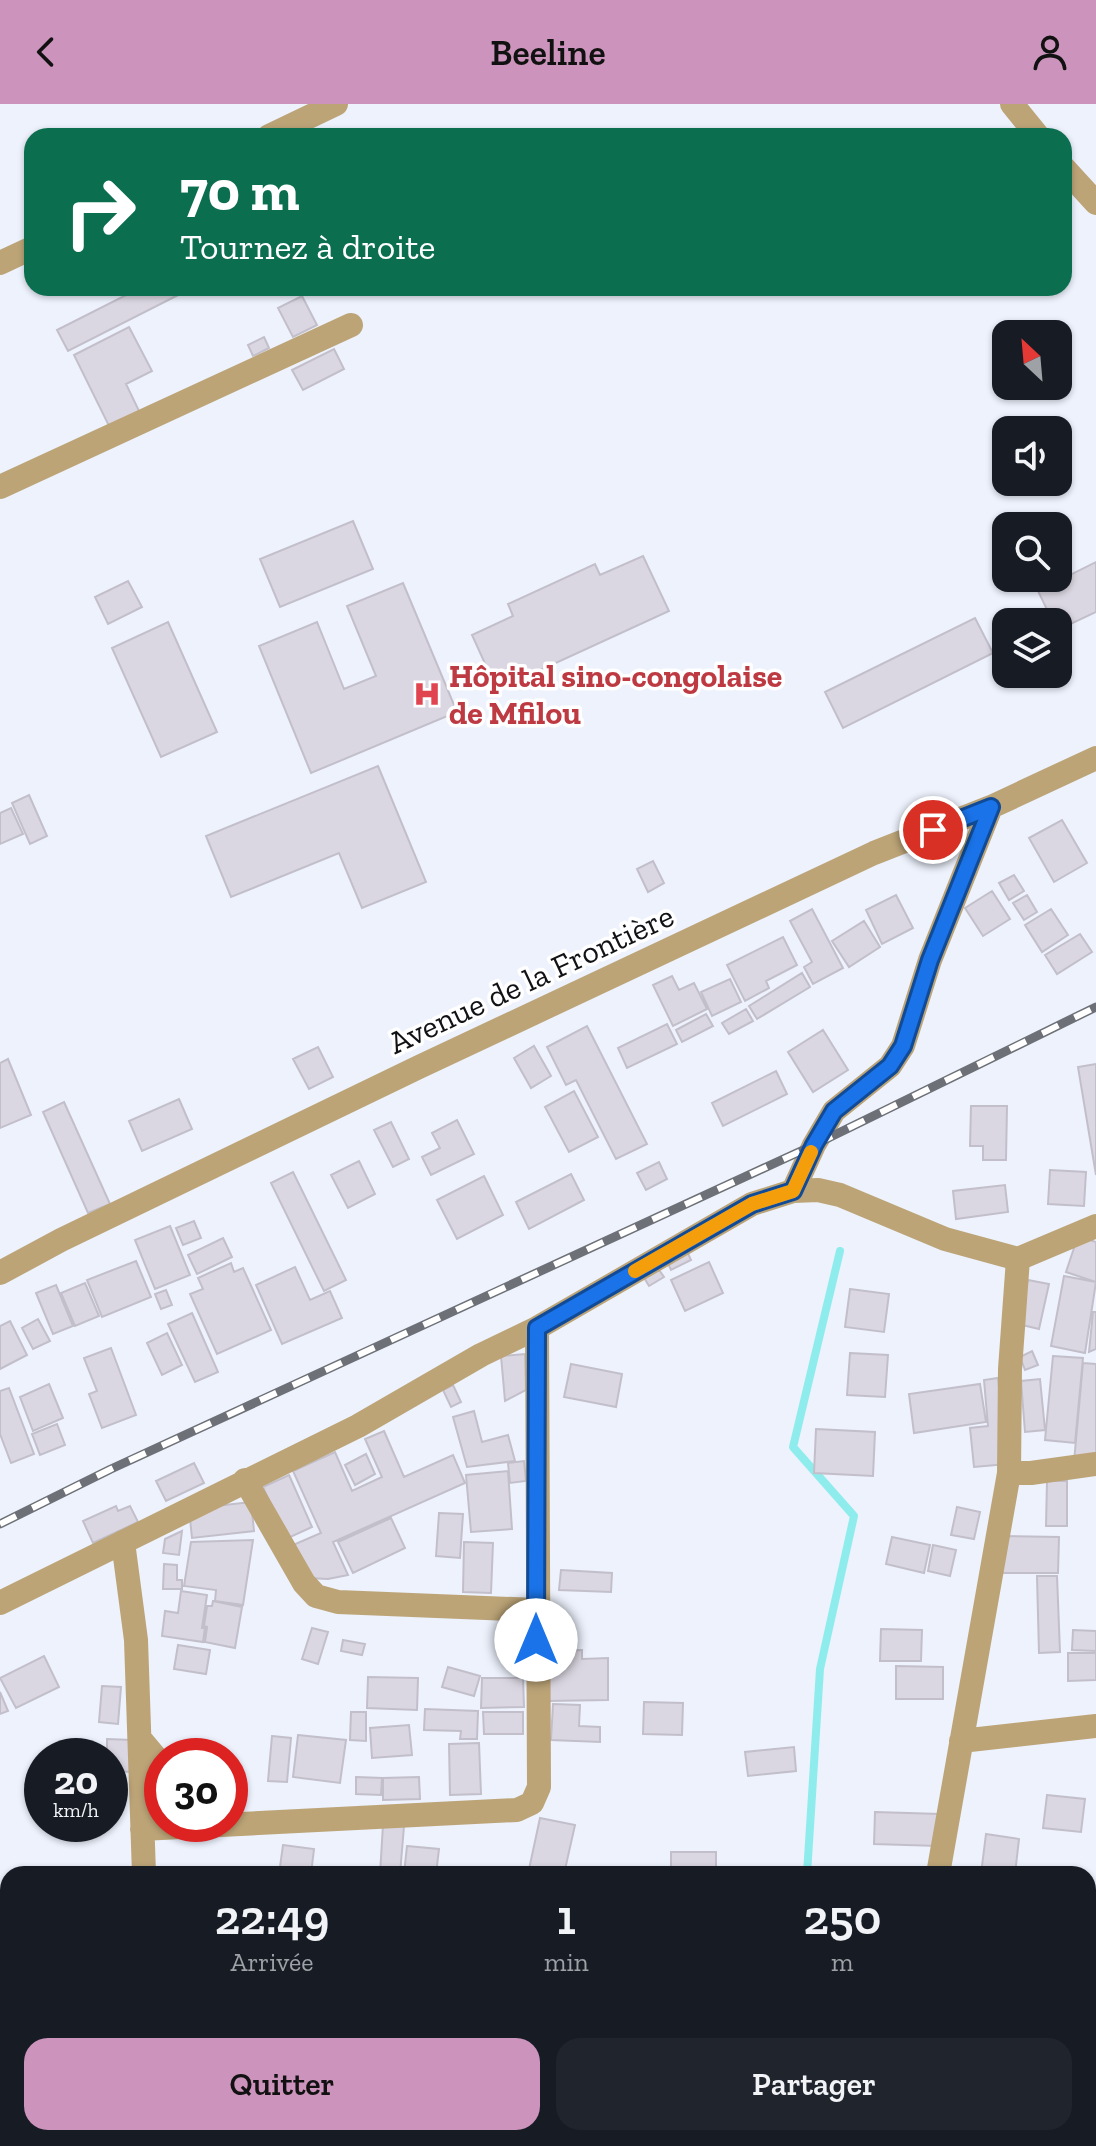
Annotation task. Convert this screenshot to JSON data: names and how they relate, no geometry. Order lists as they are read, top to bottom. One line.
{"streets":{"street":["Avenue de la Frontière"]},"places":{"hospital":["Hôpital sino-congolaise de Mfilou"]},"north":"top left","page":{"header":"Beeline","turn":["70 m","Tournez à droite"],"speed":"20 km/h","limit":"30","eta":["22:49","Arrivée","1","min","250","m"],"buttons":["Quitter","Partager"]}}
